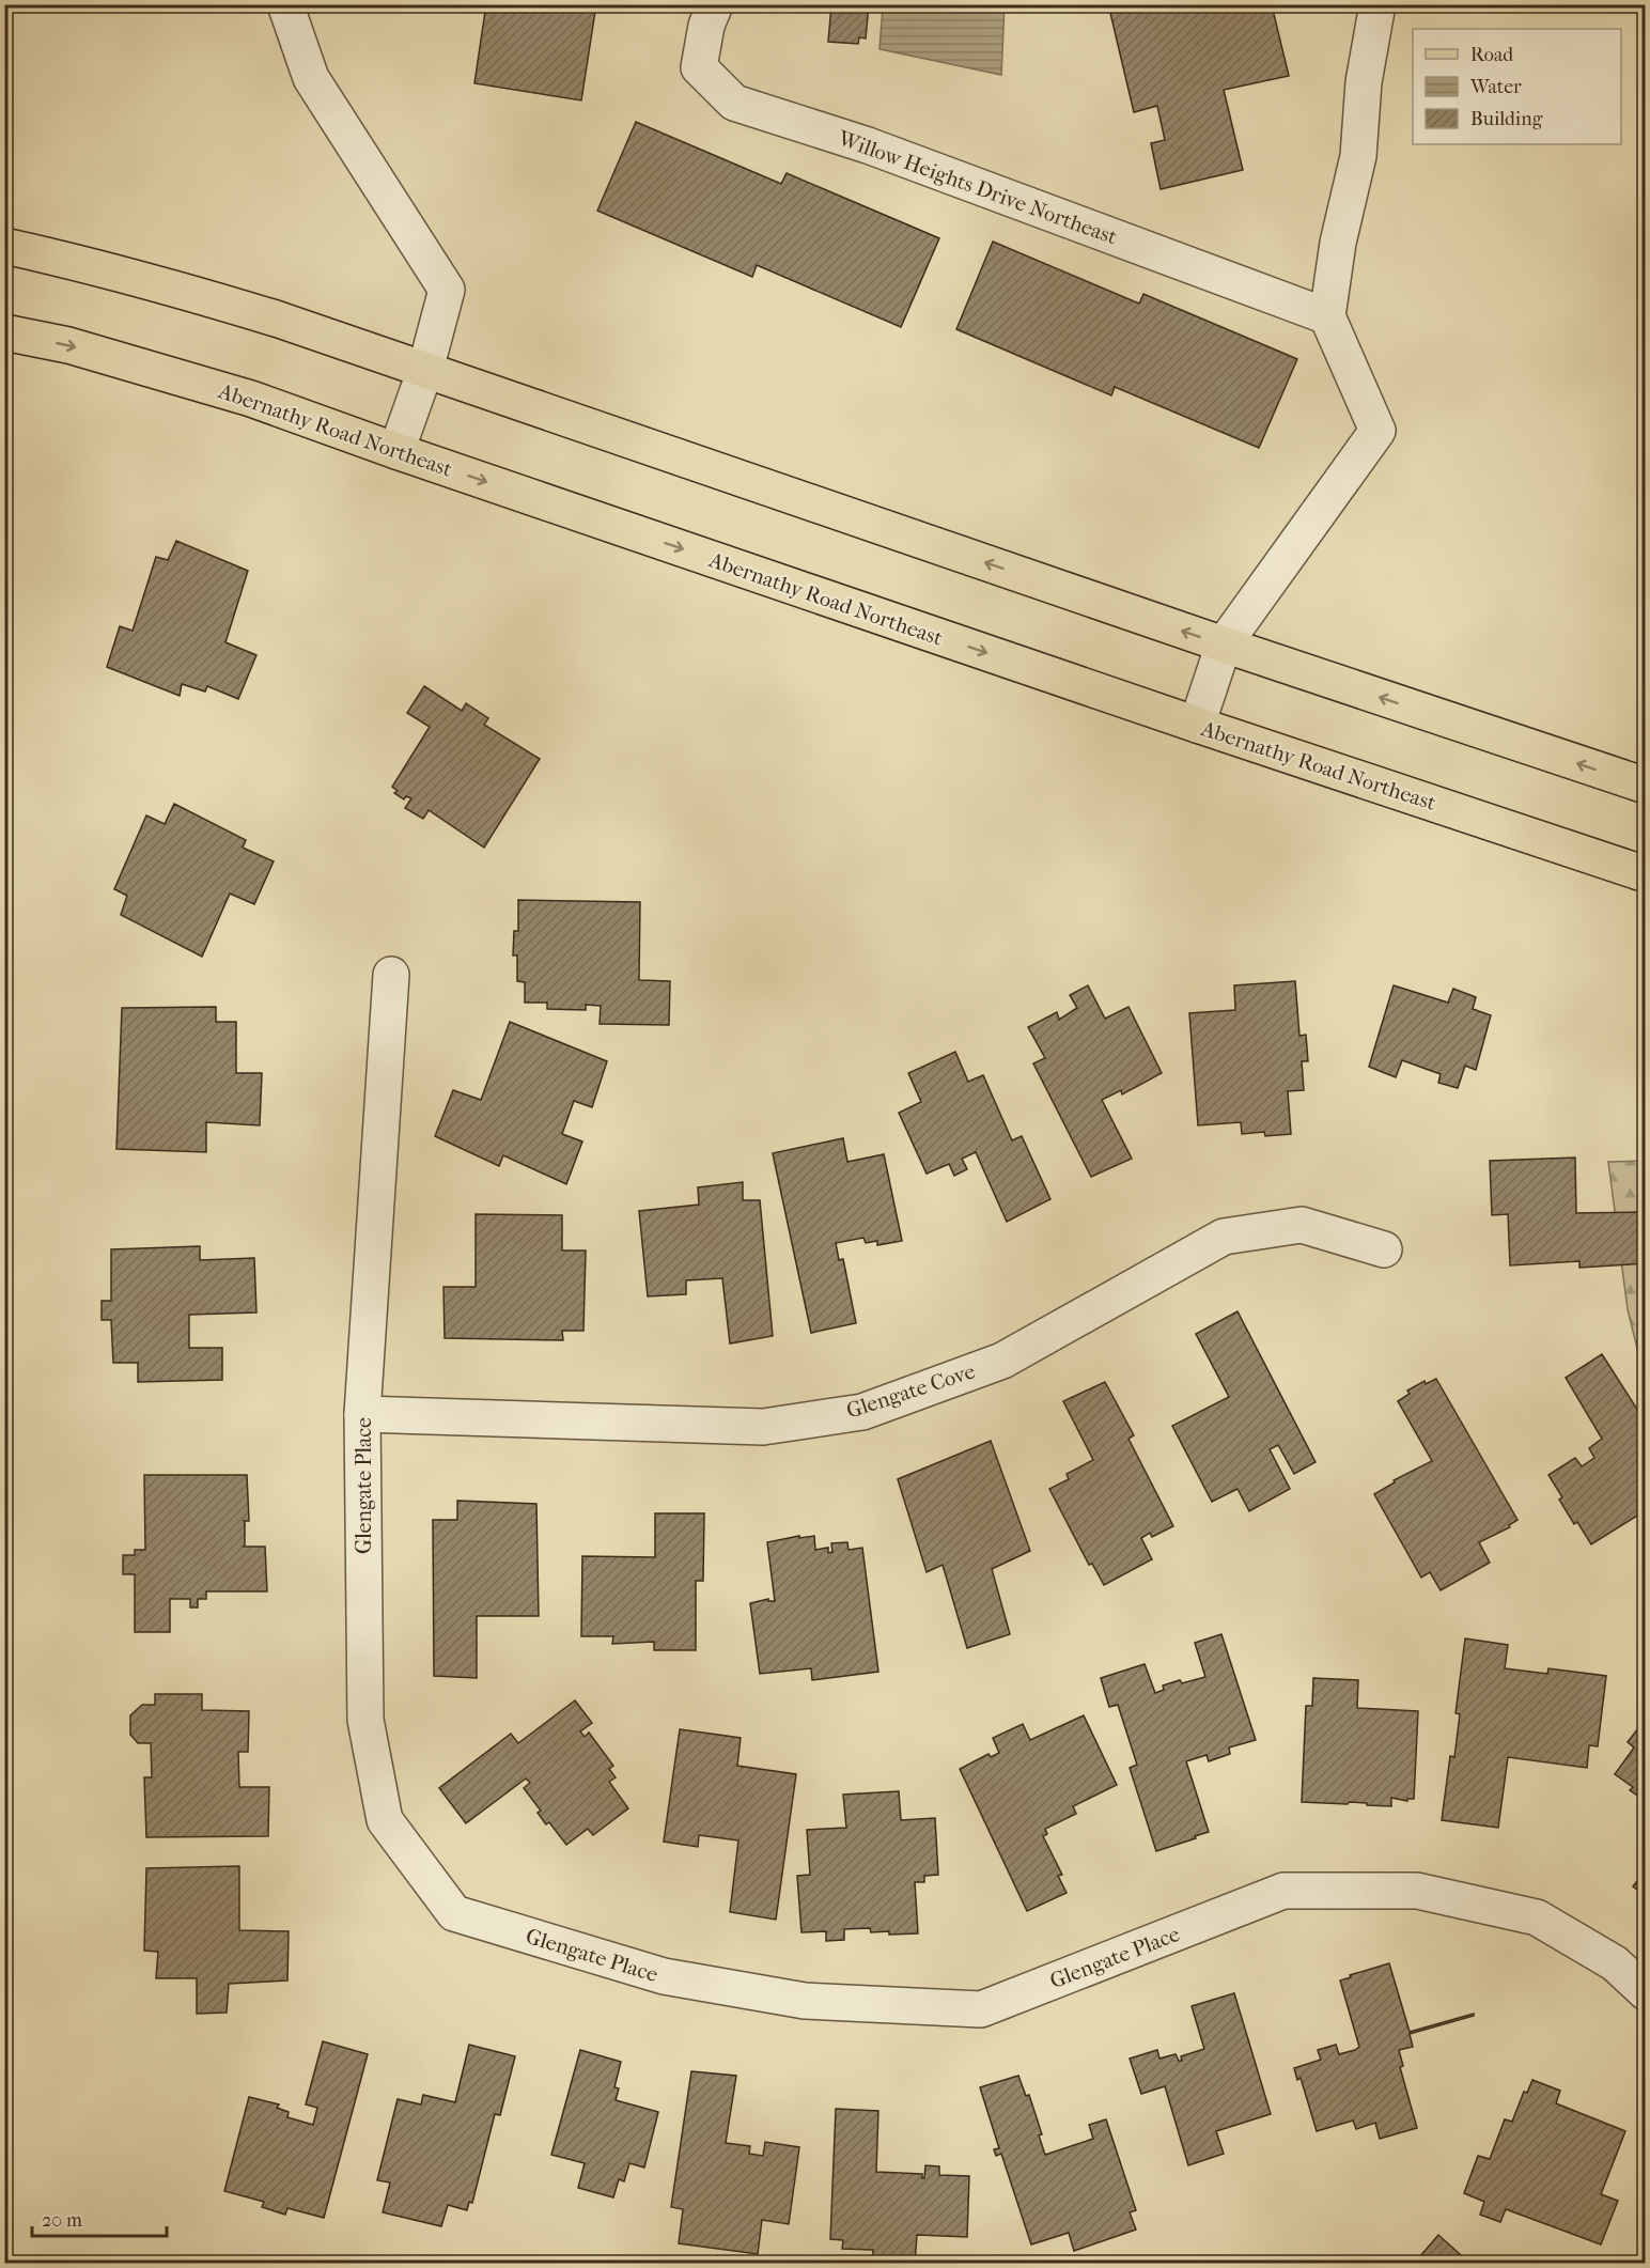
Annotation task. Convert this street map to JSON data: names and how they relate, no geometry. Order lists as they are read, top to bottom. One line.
{"streets":{"main road":["Abernathy Road Northeast"],"street":["Willow Heights Drive Northeast","Glengate Cove","Glengate Place"]},"crossings":[["Glengate Cove","Glengate Place"]],"legend":["Road","Water","Building"],"scale_bar":"20 m"}
